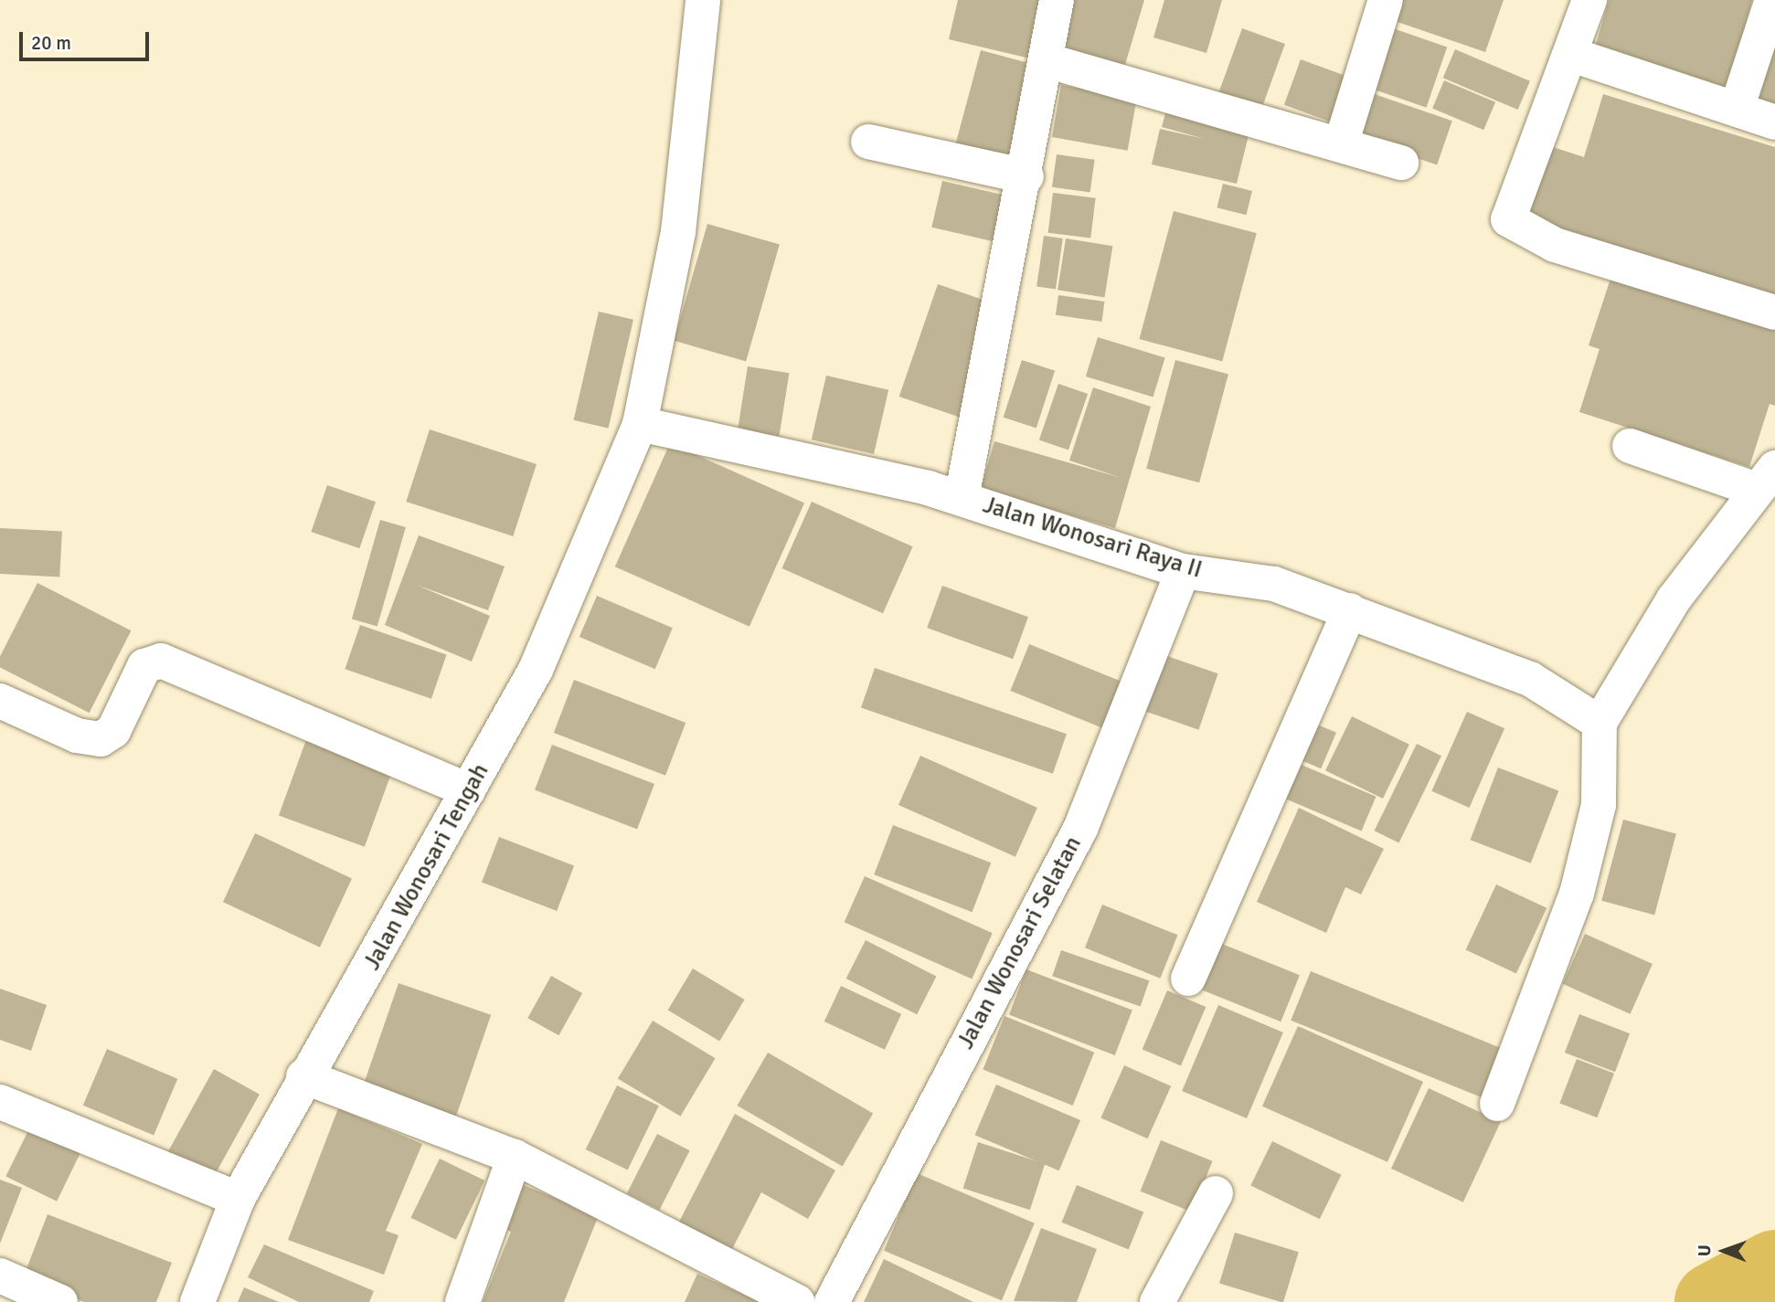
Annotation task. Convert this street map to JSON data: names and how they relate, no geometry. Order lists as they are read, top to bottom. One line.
{"streets":{"street":["Jalan Wonosari Raya II","Jalan Wonosari Tengah","Jalan Wonosari Selatan"]},"crossings":[["Jalan Wonosari Raya II","Jalan Wonosari Tengah"],["Jalan Wonosari Raya II","Jalan Wonosari Selatan"]],"scale_bar":"20 m","north":"left"}
